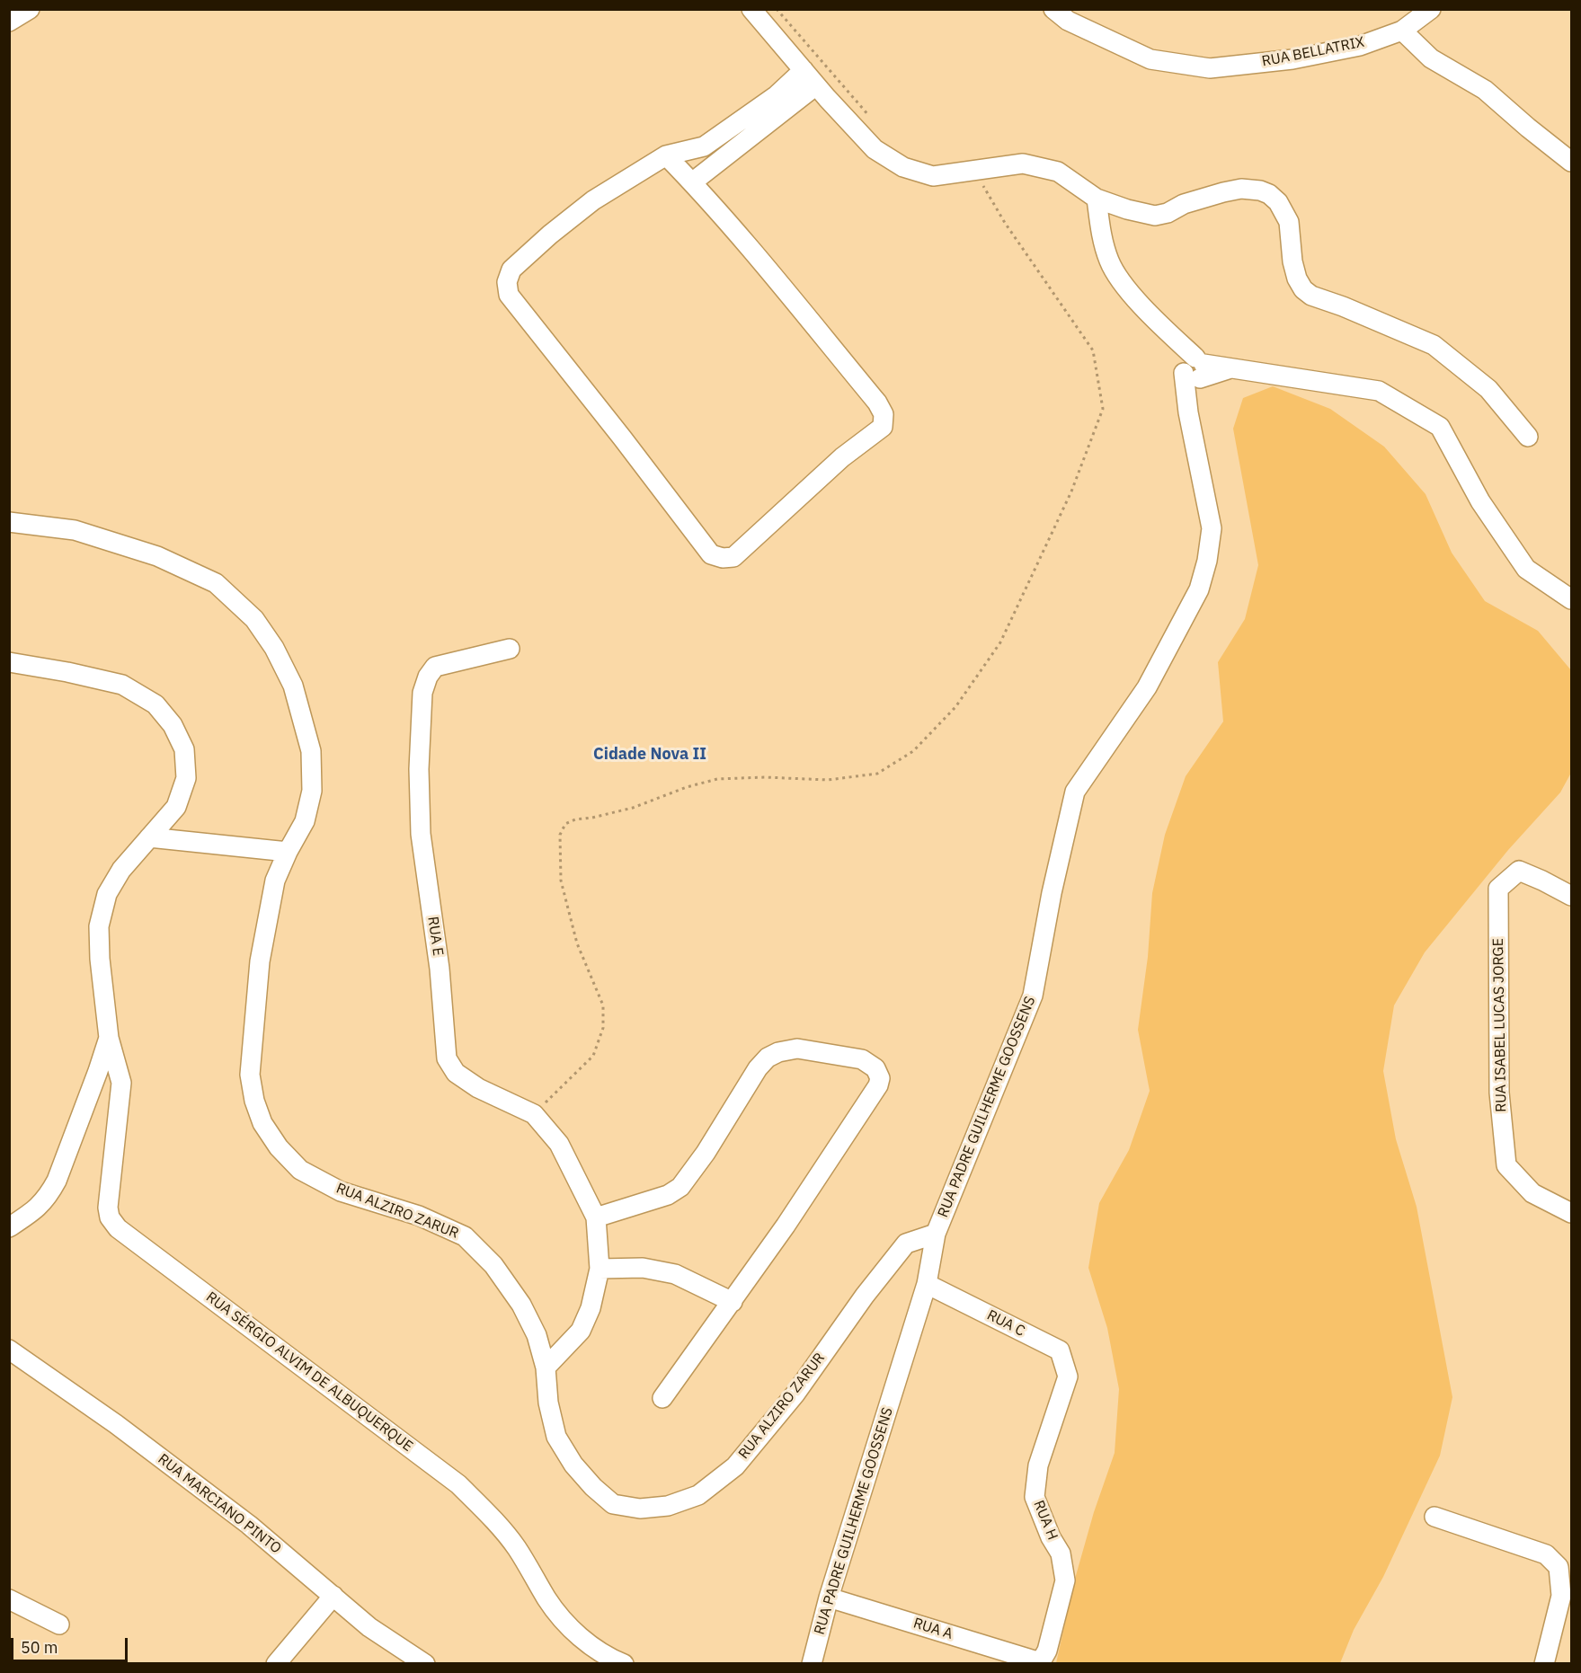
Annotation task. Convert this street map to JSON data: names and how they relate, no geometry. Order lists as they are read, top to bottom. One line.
{"streets":{"street":["RUA BELLATRIX","RUA E","RUA ISABEL LUCAS JORGE","RUA PADRE GUILHERME GOOSSENS","RUA ALZIRO ZARUR","RUA C","RUA SÉRGIO ALVIM DE ALBUQUERQUE","RUA MARCIANO PINTO","RUA H","RUA A"]},"crossings":[["RUA PADRE GUILHERME GOOSSENS","RUA ALZIRO ZARUR"],["RUA PADRE GUILHERME GOOSSENS","RUA C"],["RUA PADRE GUILHERME GOOSSENS","RUA A"],["RUA C","RUA H"],["RUA H","RUA A"]],"districts":["Cidade Nova II"],"scale_bar":"50 m"}
